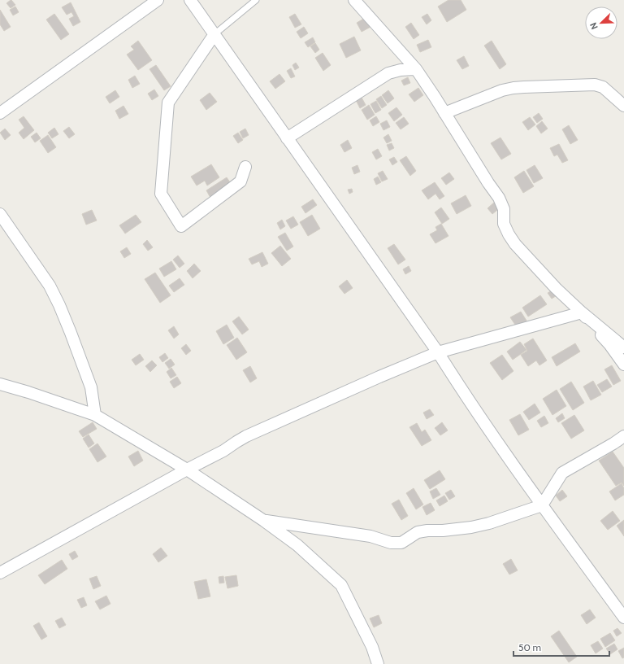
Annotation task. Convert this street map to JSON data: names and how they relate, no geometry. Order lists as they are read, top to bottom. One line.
{"scale_bar":"50 m","north":"bottom left"}
